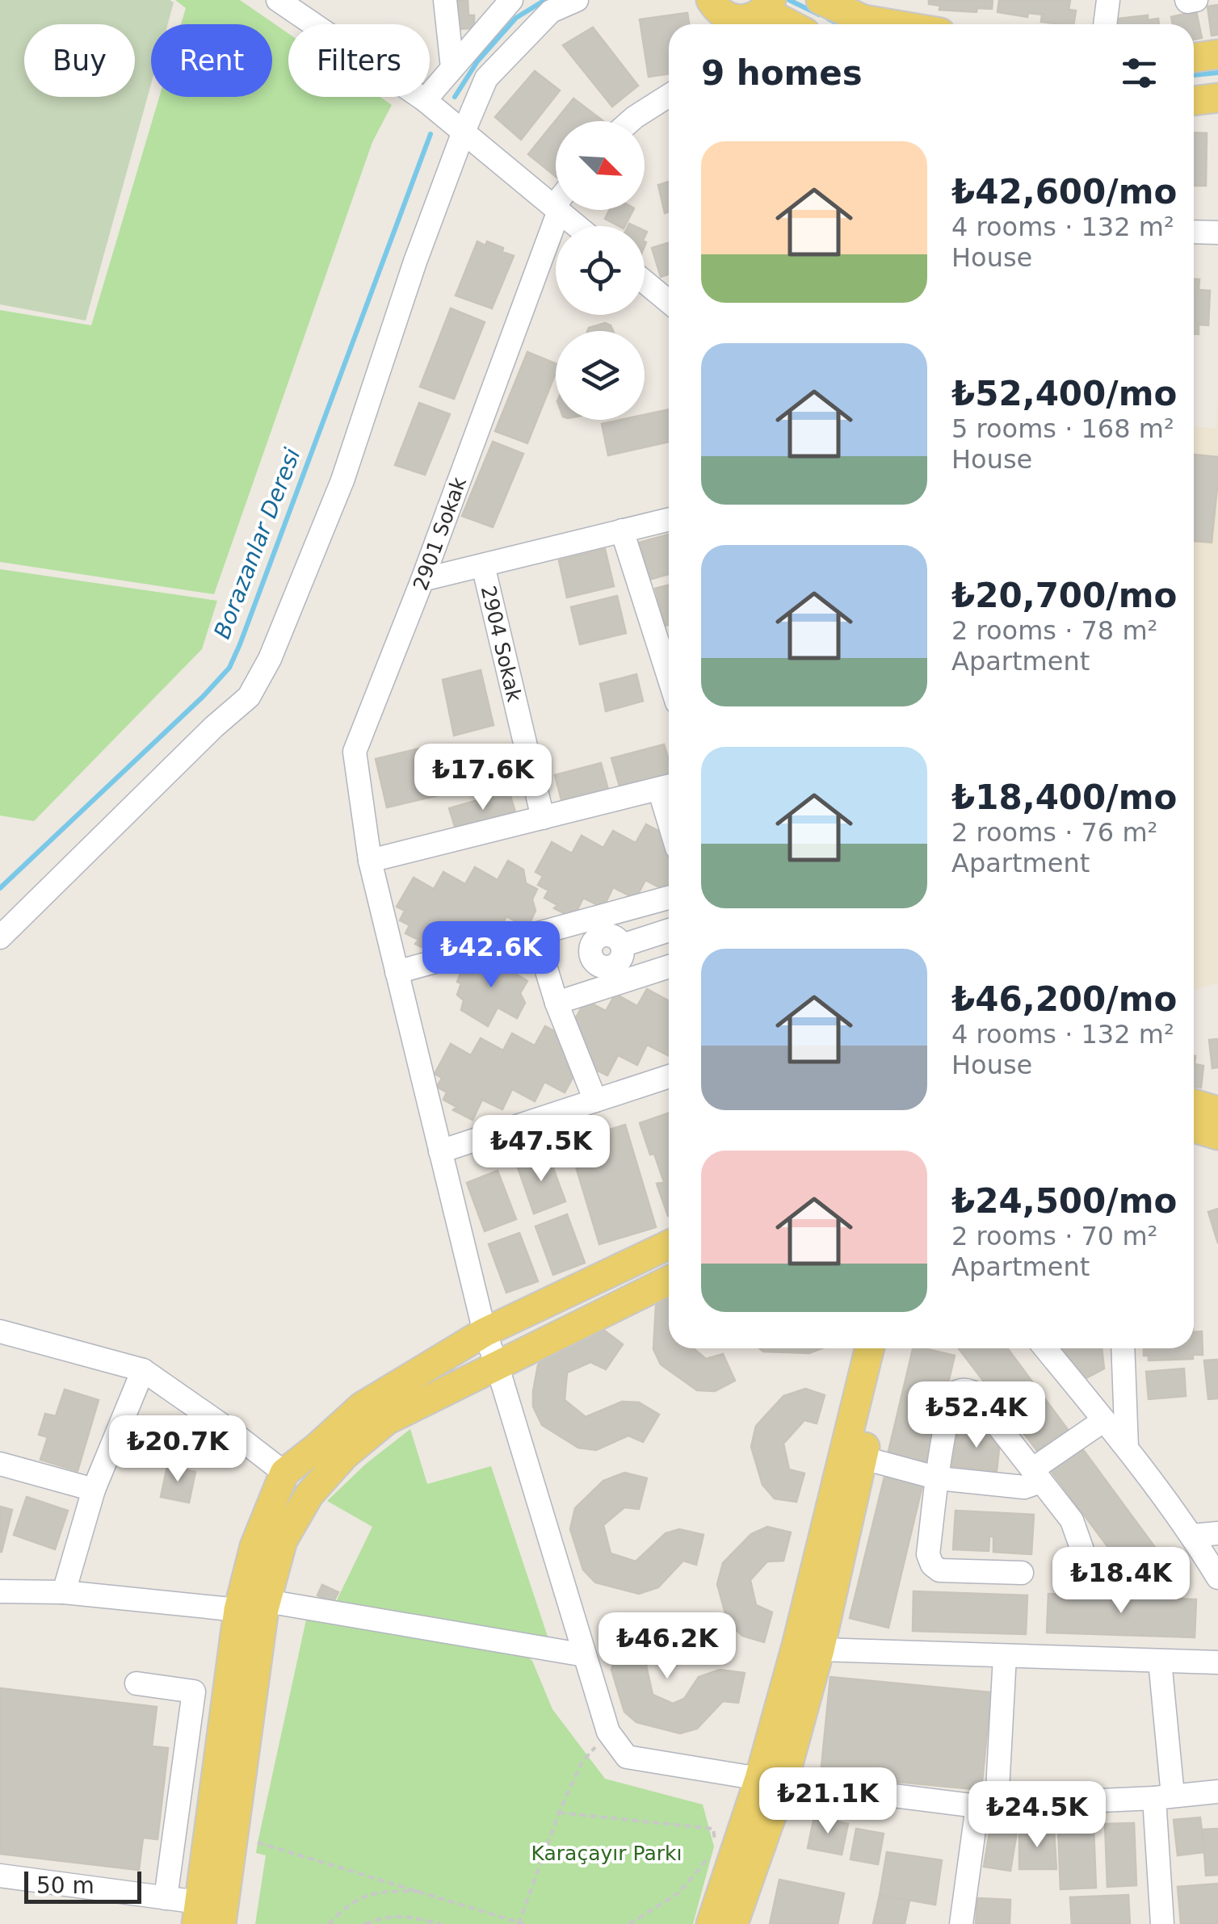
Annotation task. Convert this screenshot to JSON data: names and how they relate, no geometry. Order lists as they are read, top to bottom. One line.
{"streets":{"street":["2901 Sokak","2904 Sokak"]},"water":["Borazanlar Deresi"],"parks":["Karaçayır Parkı"],"scale_bar":"50 m","north":"bottom right","page":{"chip":["Buy","Rent","Filters"],"heading":"9 homes","list":[{"name":"₺42,600/mo","note":"4 rooms · 132 m² · House"},{"name":"₺52,400/mo","note":"5 rooms · 168 m² · House"},{"name":"₺20,700/mo","note":"2 rooms · 78 m² · Apartment"},{"name":"₺18,400/mo","note":"2 rooms · 76 m² · Apartment"},{"name":"₺46,200/mo","note":"4 rooms · 132 m² · House"},{"name":"₺24,500/mo","note":"2 rooms · 70 m² · Apartment"}],"price":["₺17.6K","₺42.6K","₺47.5K","₺52.4K","₺20.7K","₺18.4K","₺46.2K","₺21.1K","₺24.5K"],"scale":"50 m"}}
